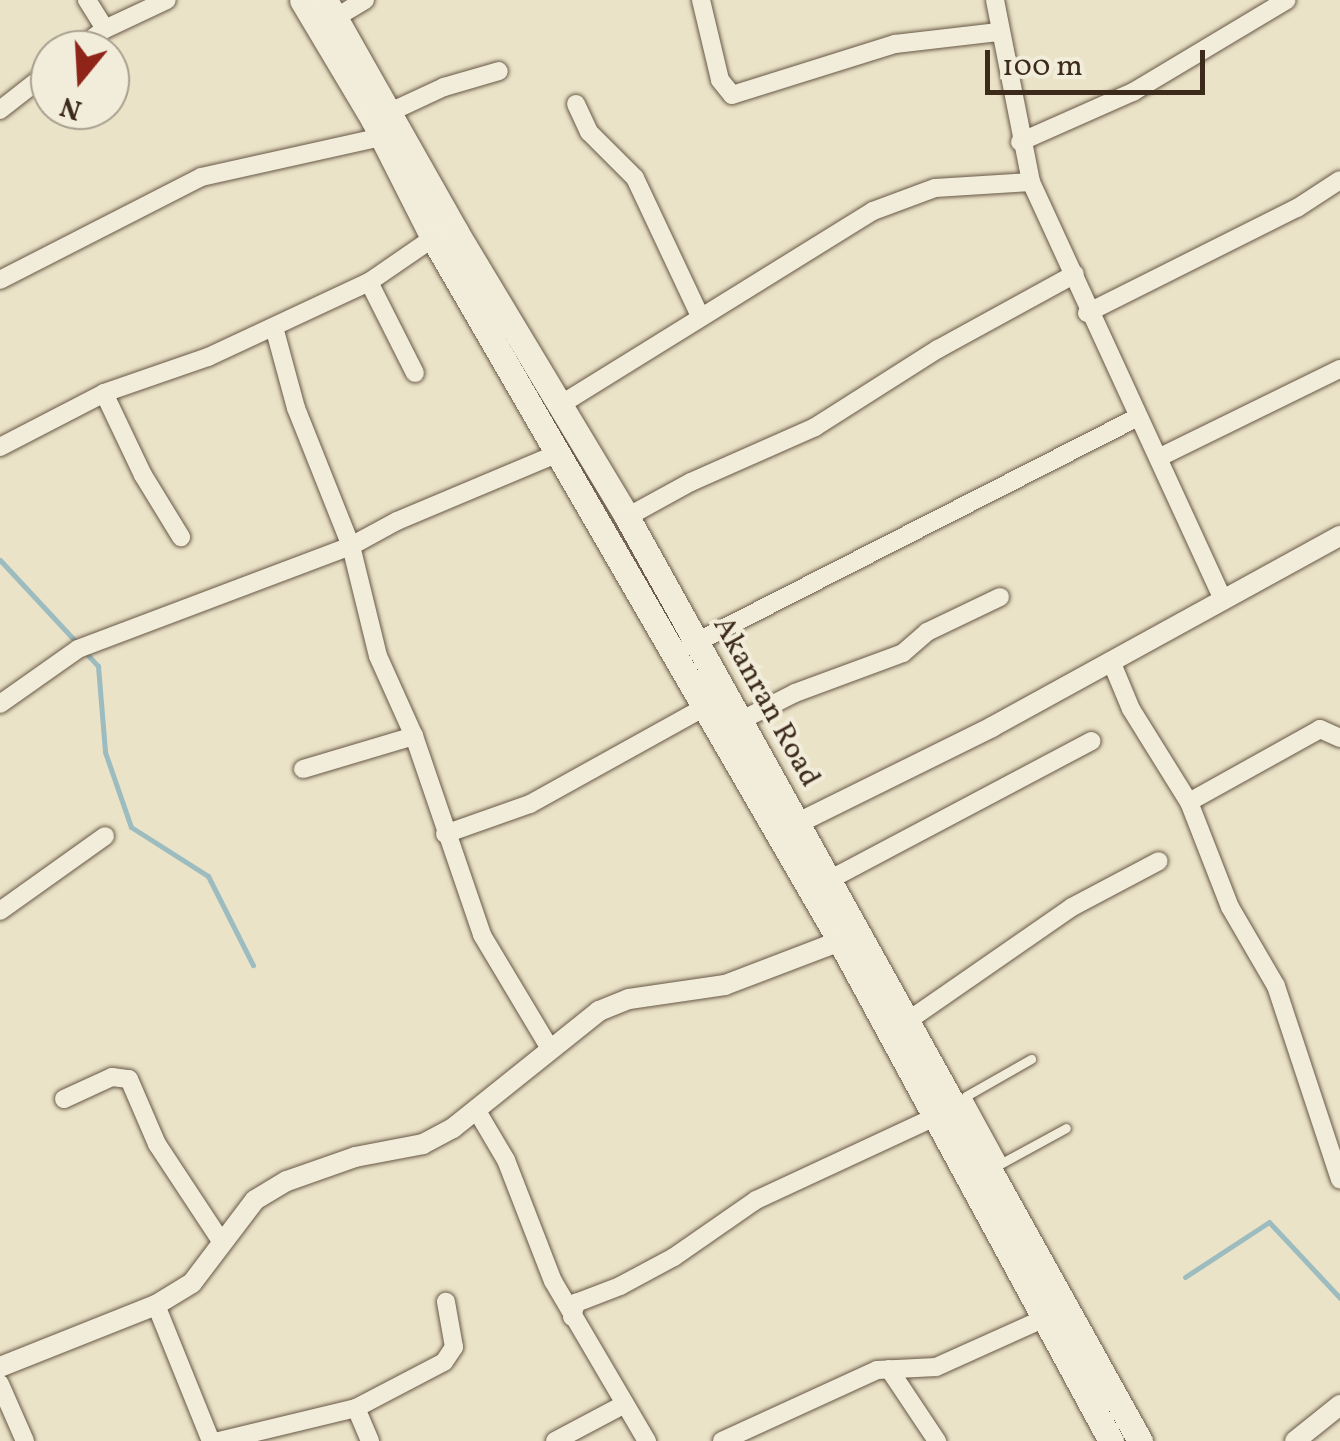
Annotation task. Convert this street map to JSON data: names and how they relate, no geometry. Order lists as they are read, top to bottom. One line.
{"streets":{"main road":["Akanran Road"]},"scale_bar":"100 m","north":"bottom"}
